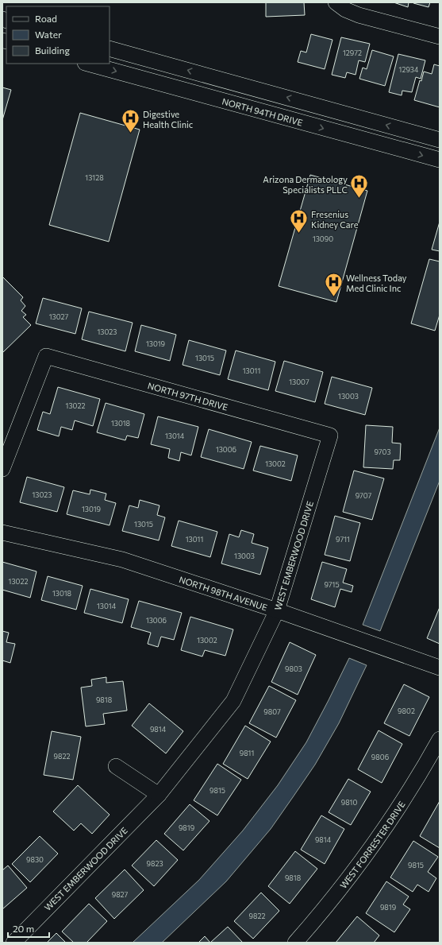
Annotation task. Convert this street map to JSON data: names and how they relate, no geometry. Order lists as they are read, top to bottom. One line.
{"streets":{"street":["NORTH 94TH DRIVE","NORTH 97TH DRIVE","WEST EMBERWOOD DRIVE","NORTH 98TH AVENUE","WEST FORRESTER DRIVE"]},"crossings":[["NORTH 97TH DRIVE","WEST EMBERWOOD DRIVE"],["WEST EMBERWOOD DRIVE","NORTH 98TH AVENUE"]],"places":{"hospital":["Digestive Health Clinic","Arizona Dermatology Specialists PLLC","Fresenius Kidney Care","Wellness Today Med Clinic Inc"]},"house_numbers":["12972","12934","13128","13090","13027","13023","13019","13015","13011","13007","13003","13022","13018","13014","13006","9703","13002","13023","9707","13019","13015","13011","9711","13003","13022","9715","13018","13014","13006","13002","9803","9818","9802","9807","9814","9811","9822","9806","9815","9810","9819","9814","9830","9823","9815","9818","9827","9819","9822"],"legend":["Road","Water","Building"],"scale_bar":"20 m"}
